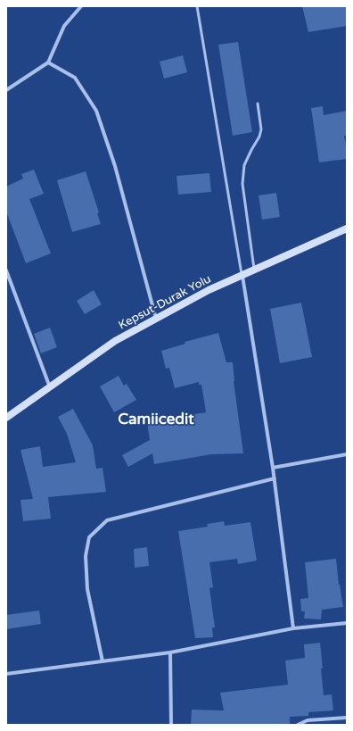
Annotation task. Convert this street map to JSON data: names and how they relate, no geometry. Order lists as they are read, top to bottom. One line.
{"streets":{"main road":["Kepsut-Durak Yolu"]},"districts":["Camiicedit"]}
